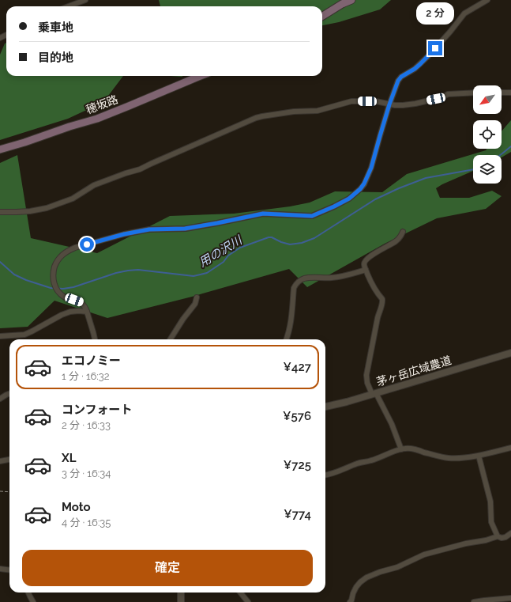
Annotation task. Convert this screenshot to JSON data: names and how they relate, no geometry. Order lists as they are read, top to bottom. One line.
{"streets":{"main road":["穂坂路"],"street":["茅ヶ岳広域農道"]},"water":["用の沢川"],"north":"bottom left","page":{"bubble":"2 分","banner":["乗車地","目的地"],"list":[{"name":"エコノミー","note":"1 分 · 16:32","value":"¥427"},{"name":"コンフォート","note":"2 分 · 16:33","value":"¥576"},{"name":"XL","note":"3 分 · 16:34","value":"¥725"},{"name":"Moto","note":"4 分 · 16:35","value":"¥774"}],"buttons":"確定"}}
